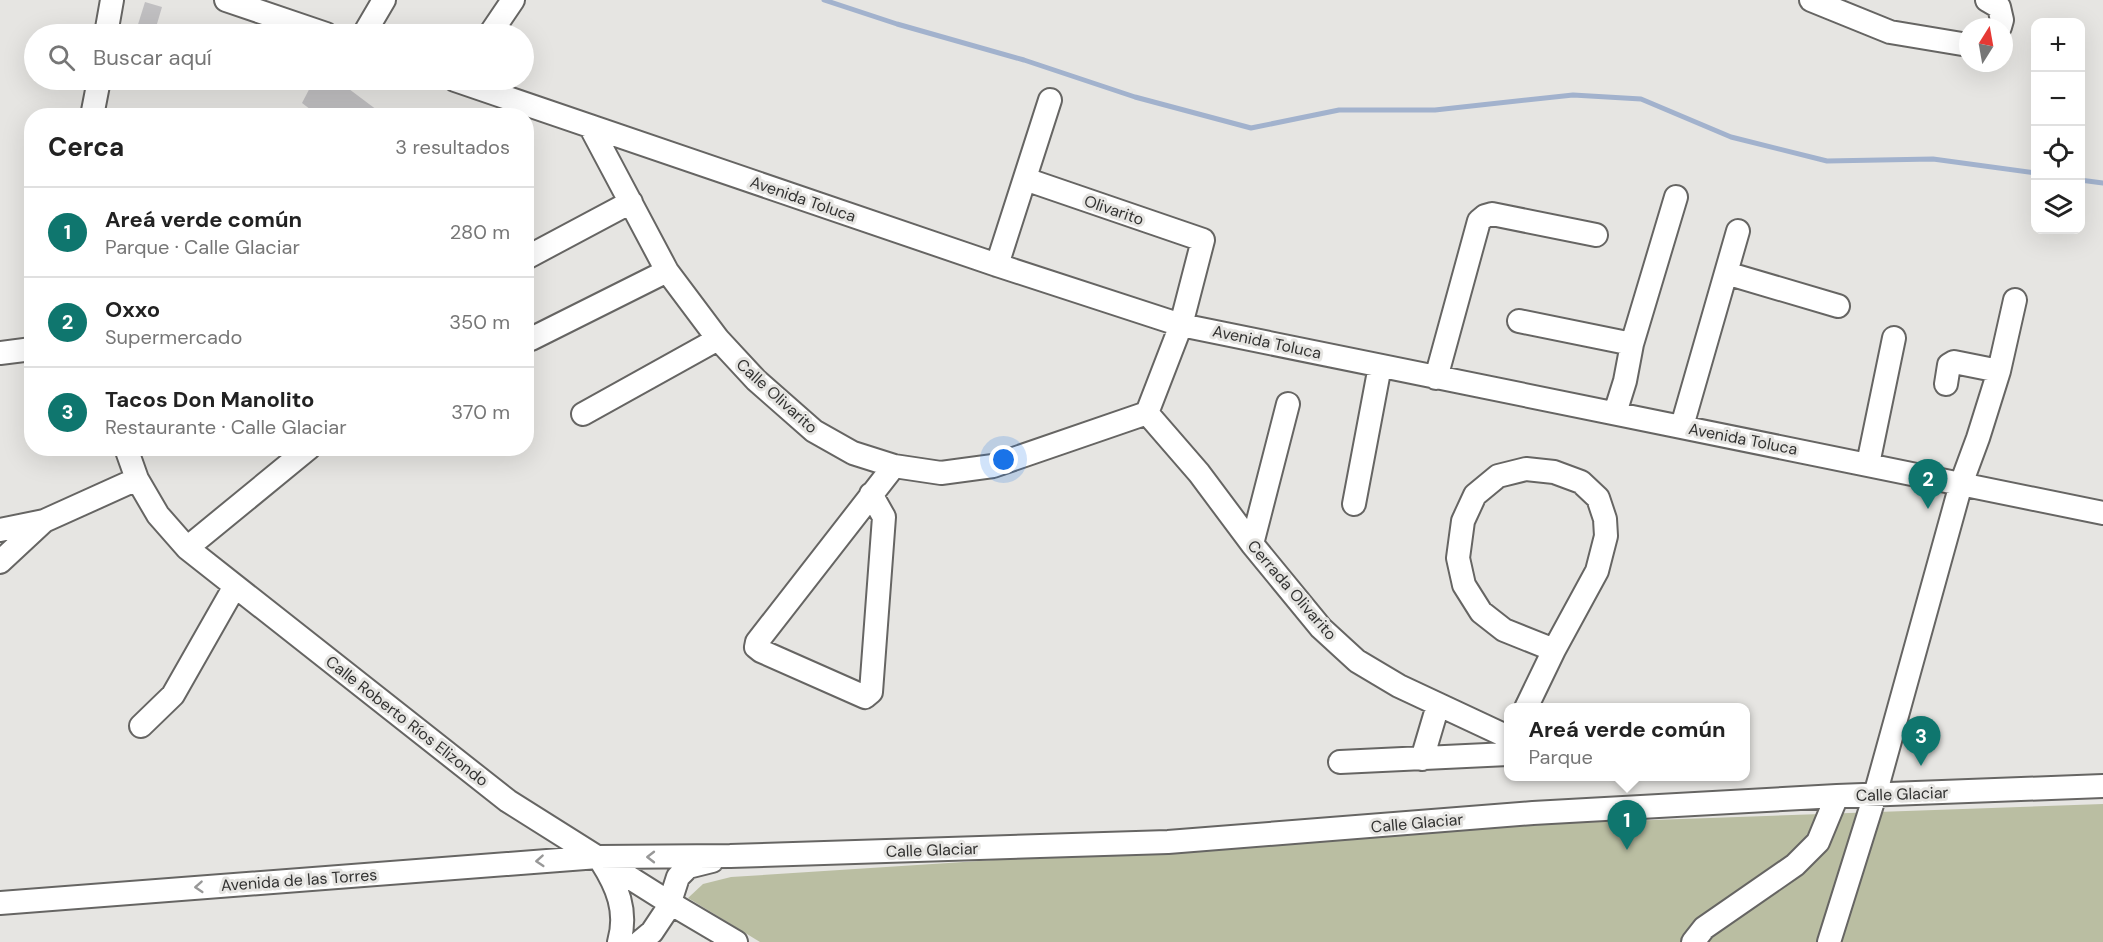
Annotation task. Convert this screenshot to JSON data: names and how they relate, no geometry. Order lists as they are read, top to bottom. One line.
{"streets":{"street":["Avenida Toluca","Olivarito","Calle Olivarito","Cerrada Olivarito","Calle Roberto Ríos Elizondo","Calle Glaciar","Avenida de las Torres"]},"crossings":[["Avenida Toluca","Olivarito"],["Avenida Toluca","Calle Olivarito"],["Calle Olivarito","Cerrada Olivarito"],["Calle Roberto Ríos Elizondo","Calle Glaciar"],["Calle Roberto Ríos Elizondo","Avenida de las Torres"],["Calle Glaciar","Avenida de las Torres"]],"one_way":["Avenida de las Torres"],"north":"top","page":{"map_buttons":["+","−"],"search":"Buscar aquí","heading":["Cerca","3 resultados"],"list":[{"mark":"1","name":"Areá verde común","note":"Parque · Calle Glaciar","value":"280 m"},{"mark":"2","name":"Oxxo","note":"Supermercado","value":"350 m"},{"mark":"3","name":"Tacos Don Manolito","note":"Restaurante · Calle Glaciar","value":"370 m"}],"pins":["2","3","1"],"popup":["Areá verde común","Parque"]}}
